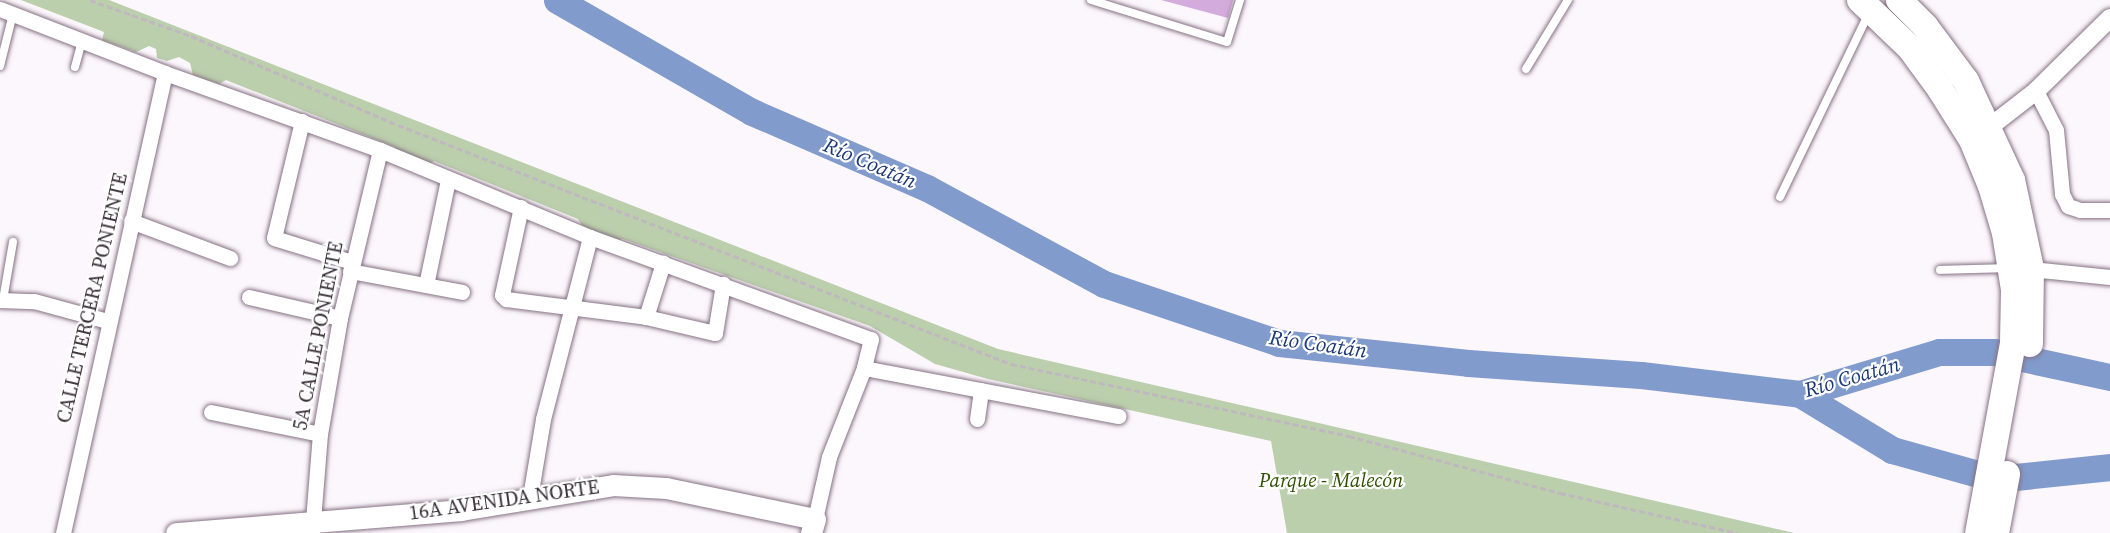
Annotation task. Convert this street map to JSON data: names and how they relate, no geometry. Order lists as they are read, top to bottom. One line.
{"streets":{"main road":["16A AVENIDA NORTE"],"street":["CALLE TERCERA PONIENTE","5A CALLE PONIENTE"]},"crossings":[["5A CALLE PONIENTE","16A AVENIDA NORTE"]],"water":["Río Coatán"],"parks":["Parque - Malecón"]}
